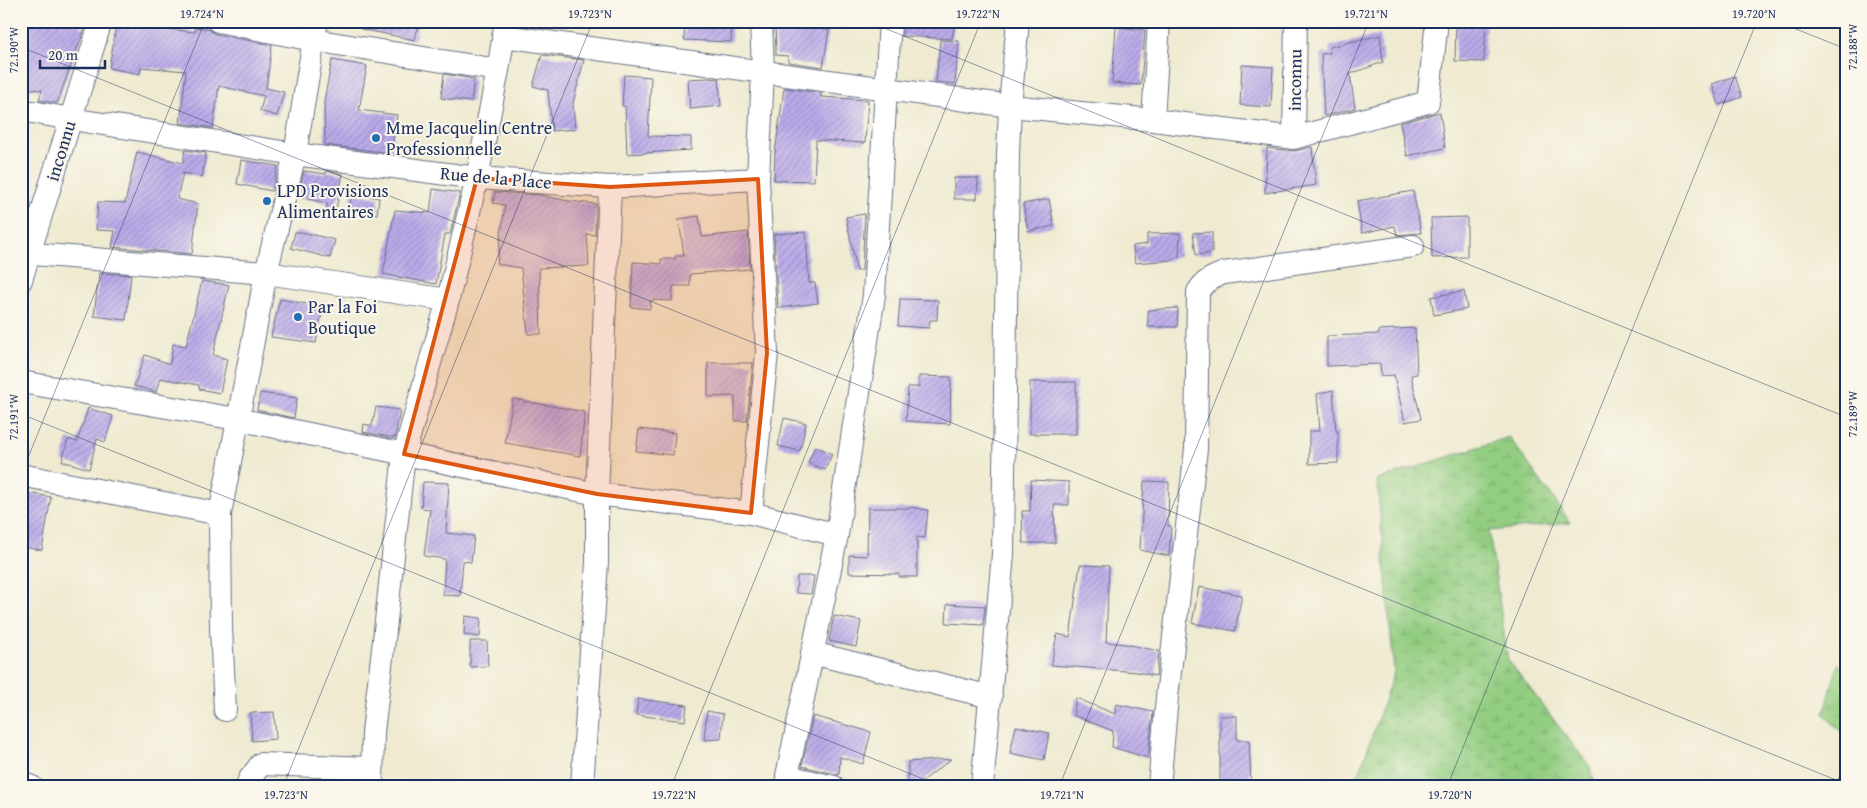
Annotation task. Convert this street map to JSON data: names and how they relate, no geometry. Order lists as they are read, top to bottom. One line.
{"streets":{"street":["inconnu","Rue de la Place"]},"crossings":[["inconnu","Rue de la Place"]],"places":["Mme Jacquelin Centre Professionnelle","LPD Provisions Alimentaires","Par la Foi Boutique"],"scale_bar":"20 m","coordinates":["19.724°N","19.723°N","19.722°N","19.721°N","19.720°N","72.188°W","72.190°W","72.189°W","72.191°W"]}
